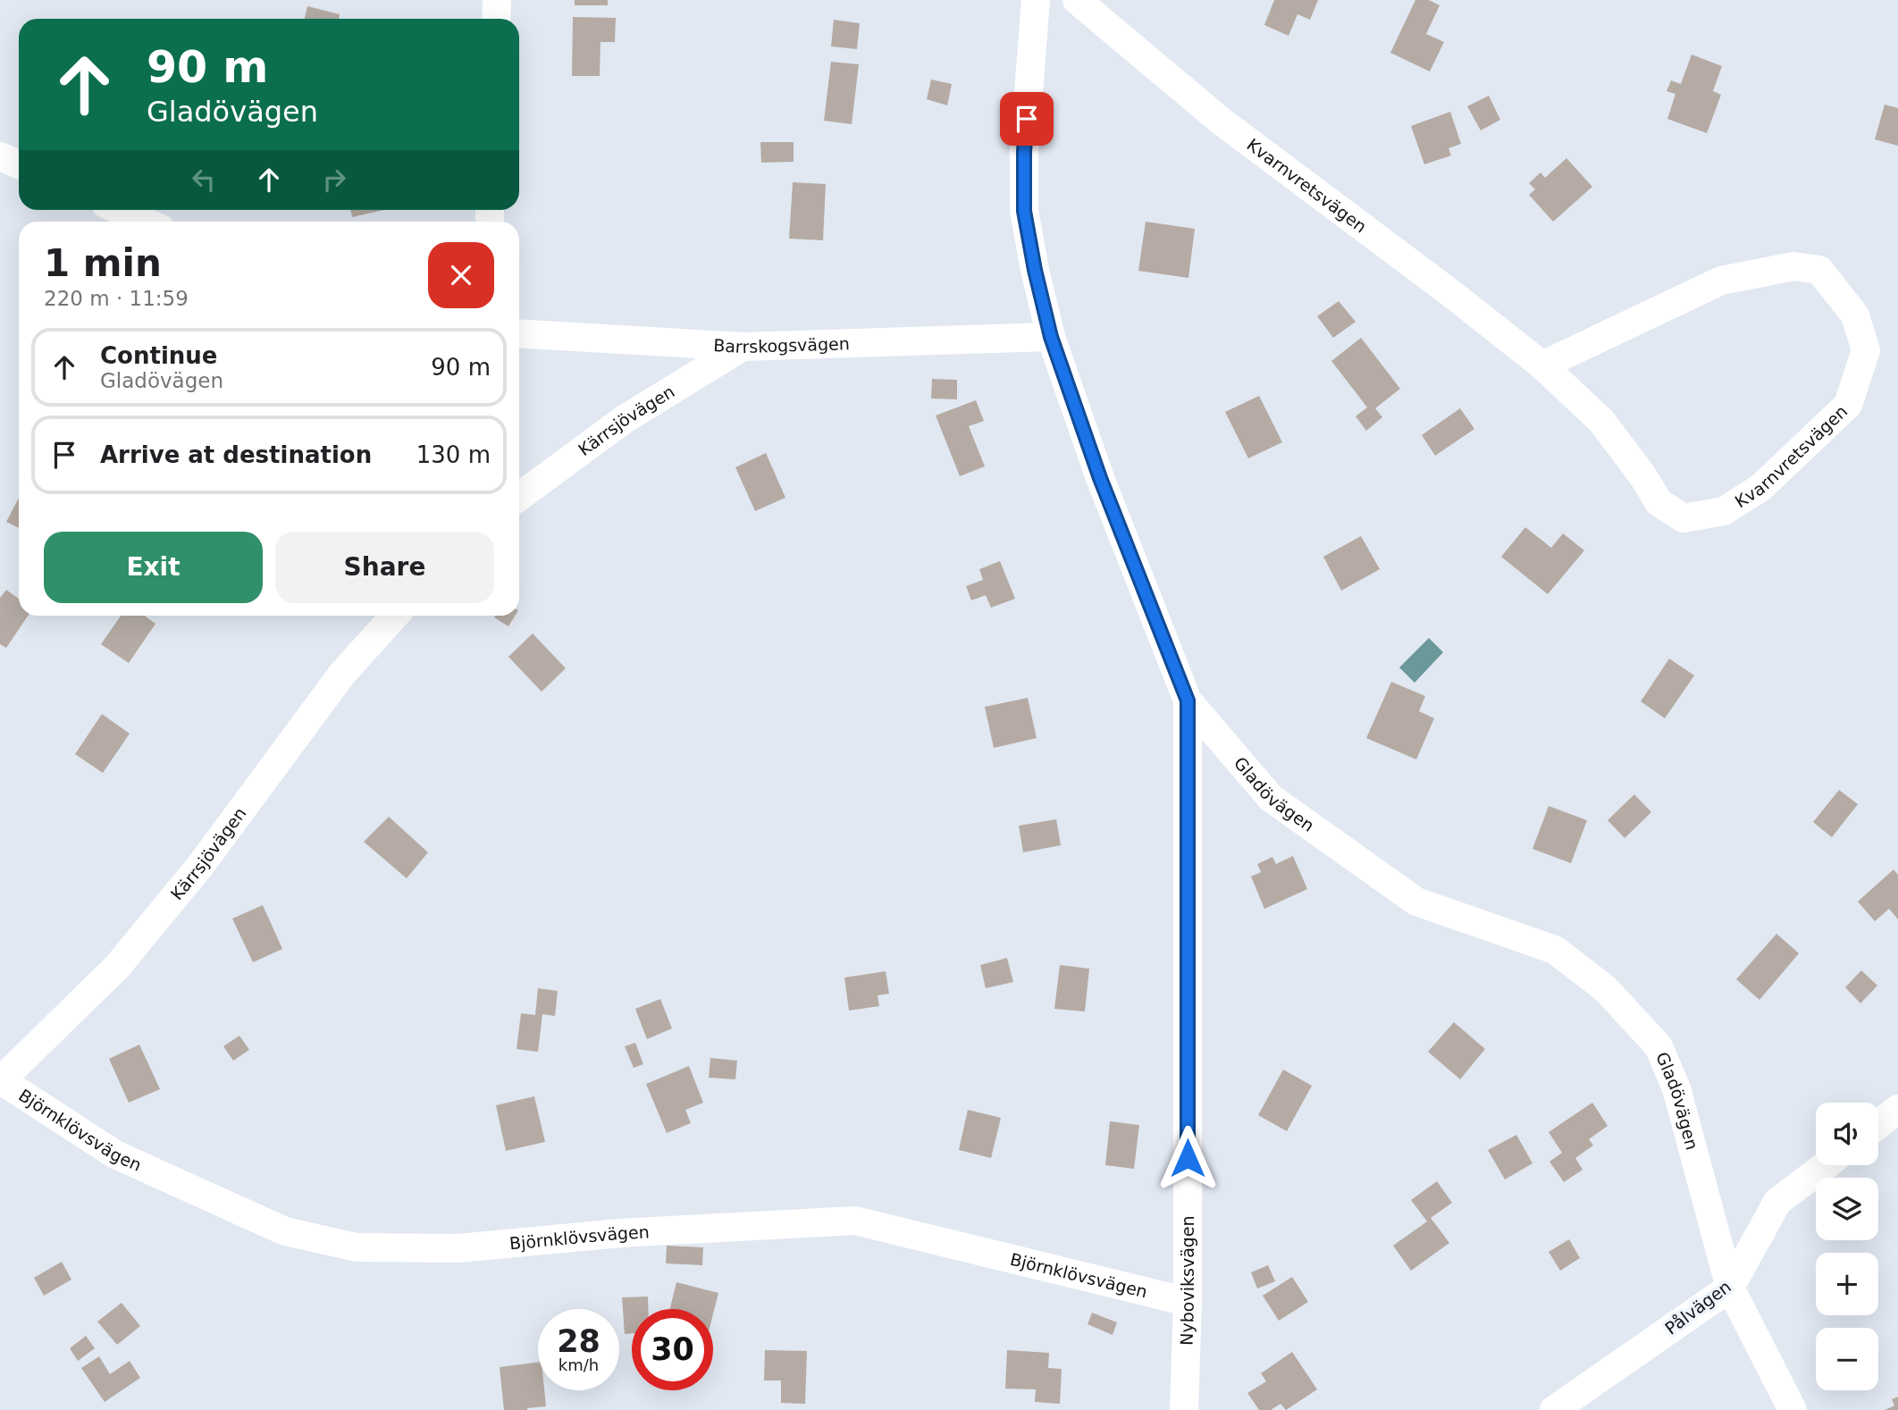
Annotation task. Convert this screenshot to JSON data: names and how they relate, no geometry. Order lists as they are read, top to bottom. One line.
{"streets":{"street":["Kvarnvretsvägen","Barrskogsvägen","Kärrsjövägen","Gladövägen","Björnklövsvägen","Nyboviksvägen","Pålvägen"]},"crossings":[["Barrskogsvägen","Kärrsjövägen"],["Barrskogsvägen","Gladövägen"],["Kärrsjövägen","Björnklövsvägen"],["Gladövägen","Nyboviksvägen"],["Gladövägen","Pålvägen"],["Björnklövsvägen","Nyboviksvägen"]],"page":{"turn":["90 m","Gladövägen"],"heading":["1 min","220 m · 11:59"],"list":[{"name":"Continue","note":"Gladövägen","value":"90 m"},{"name":"Arrive at destination","value":"130 m"}],"buttons":["Exit","Share"],"map_buttons":["+","−"],"speed":"28 km/h","limit":"30"}}
